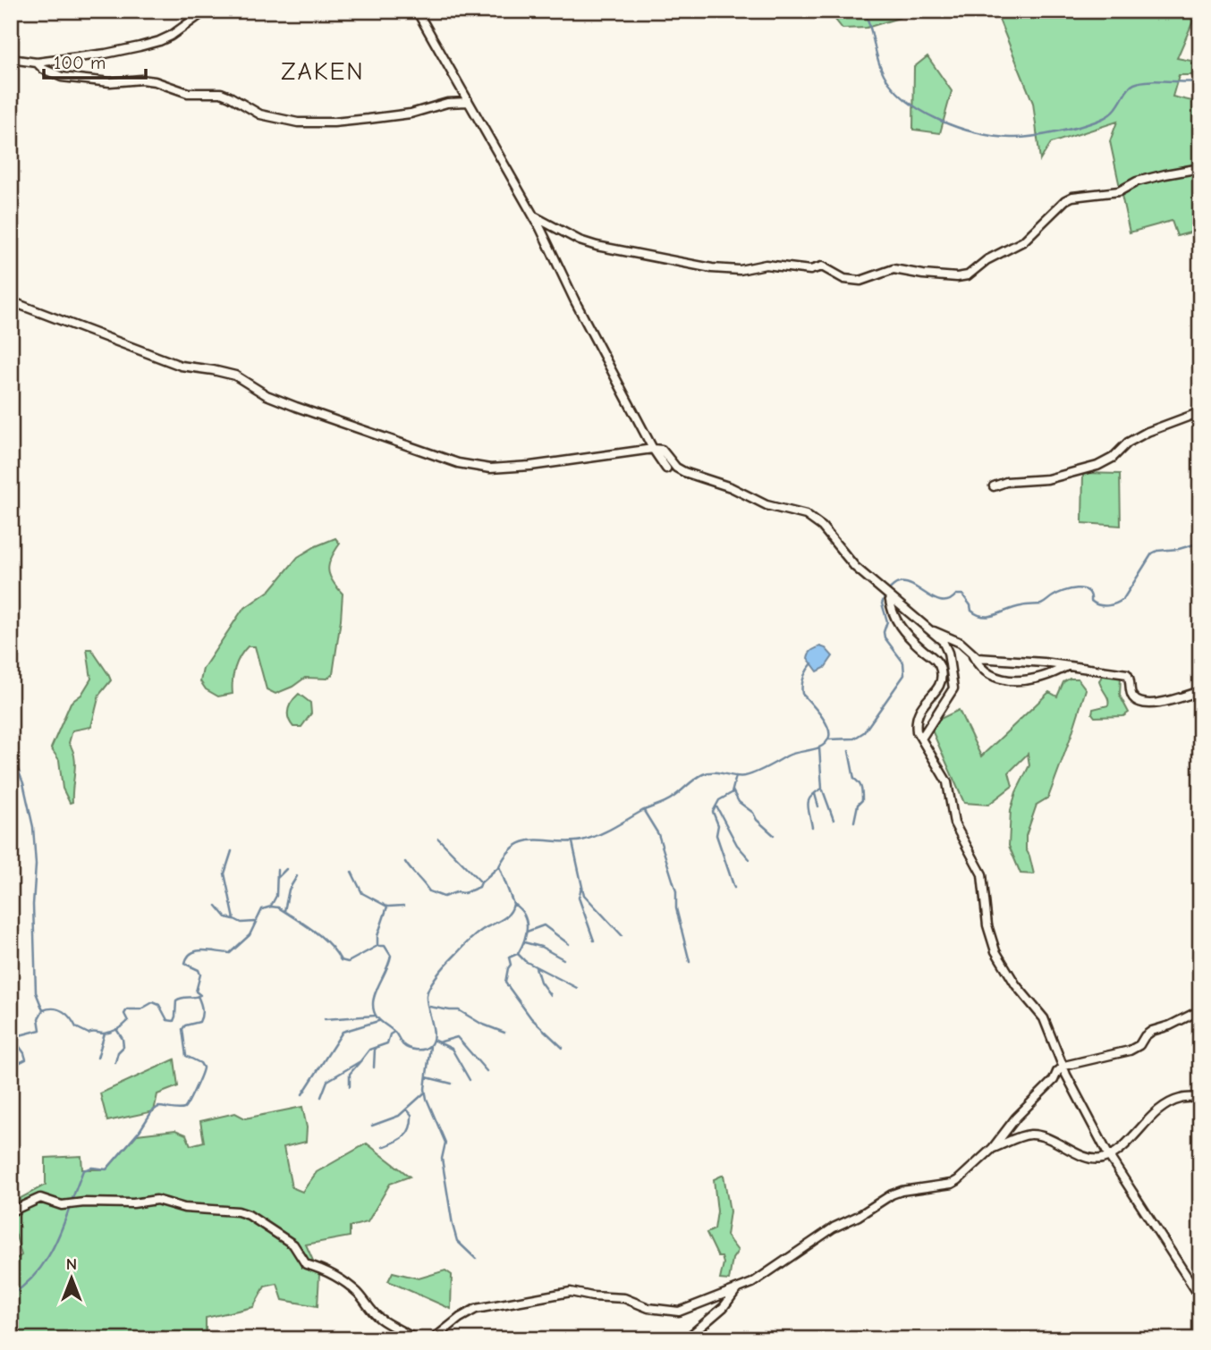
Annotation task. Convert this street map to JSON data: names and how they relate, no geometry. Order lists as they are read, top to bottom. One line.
{"districts":["ZAKEN"],"scale_bar":"100 m","north":"top"}
